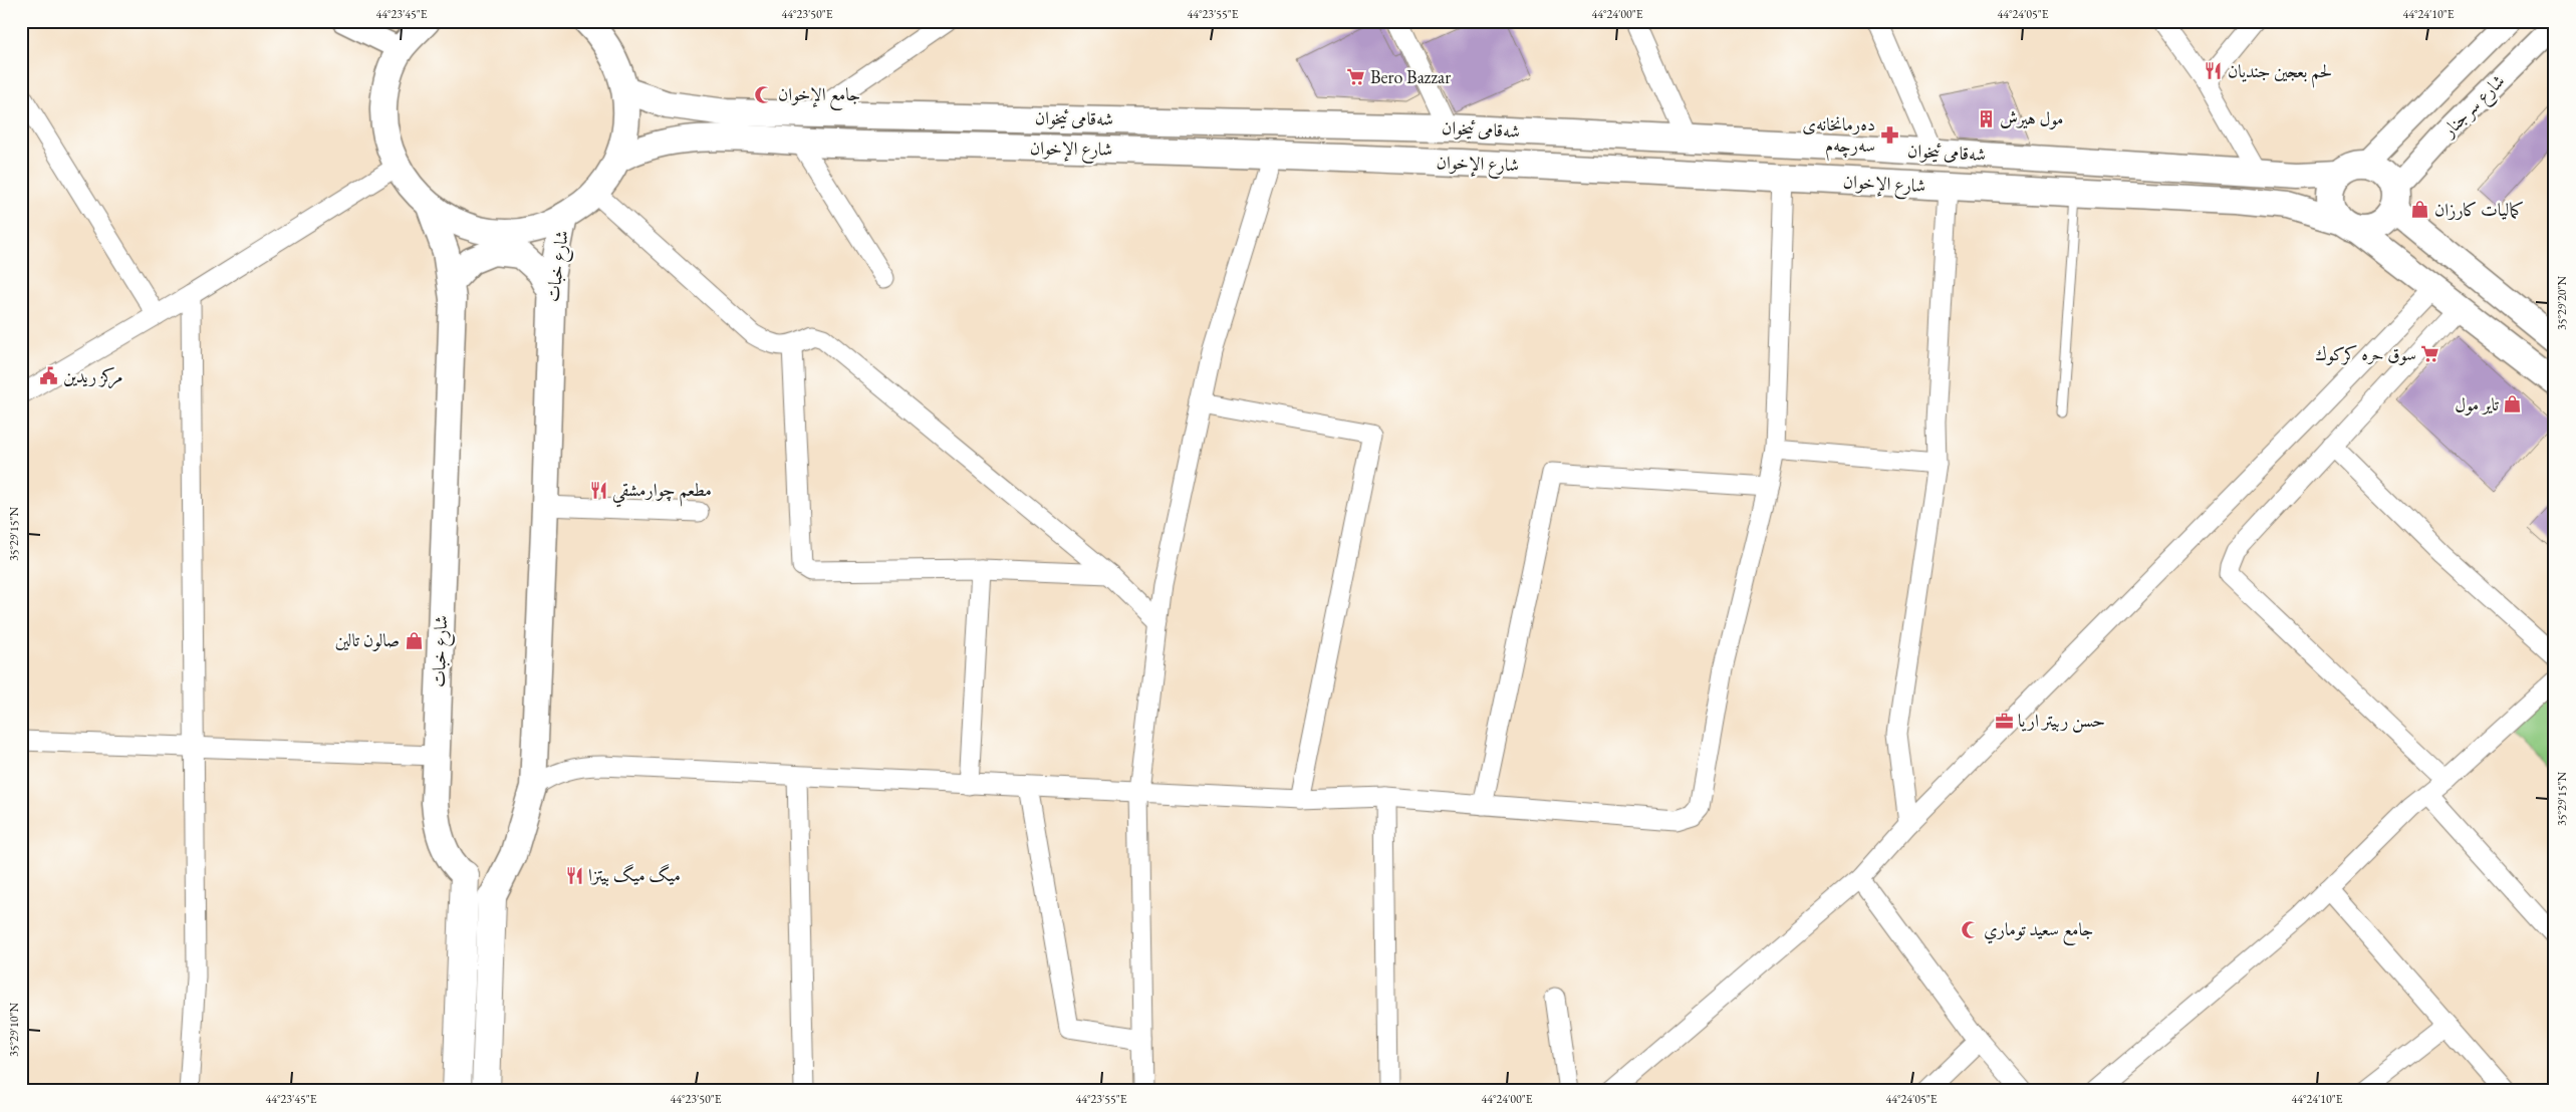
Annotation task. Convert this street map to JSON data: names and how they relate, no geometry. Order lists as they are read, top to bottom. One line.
{"streets":{"main road":["شەقامی ئیخوان","شارع الإخوان","شارع خبات"],"street":["شارع سرجنار"]},"crossings":[["شارع سرجنار","شەقامی ئیخوان"],["شارع سرجنار","شارع الإخوان"],["شەقامی ئیخوان","شارع الإخوان"]],"places":{"restaurant":["لحم بعجين جنديان","مطعم چوارمشقي","ميگ ميگ بيتزا"],"supermarket":["Bero Bazzar","سوق حره كركوك"],"mosque":["جامع الإخوان","جامع سعيد توماري"],"building":["مول هيرش"],"pharmacy":["دەرمانخانەی سەرچەم"],"shop":["كمالیات كارزان","تاير مول","صالون تالين"],"public building":["مركز ريدين"],"office":["حسن ربيتر اريا"]},"coordinates":["44°23'45\"E","44°23'50\"E","44°23'55\"E","44°24'00\"E","44°24'05\"E","44°24'10\"E","35°29'20\"N","35°29'15\"N","35°29'10\"N"]}
